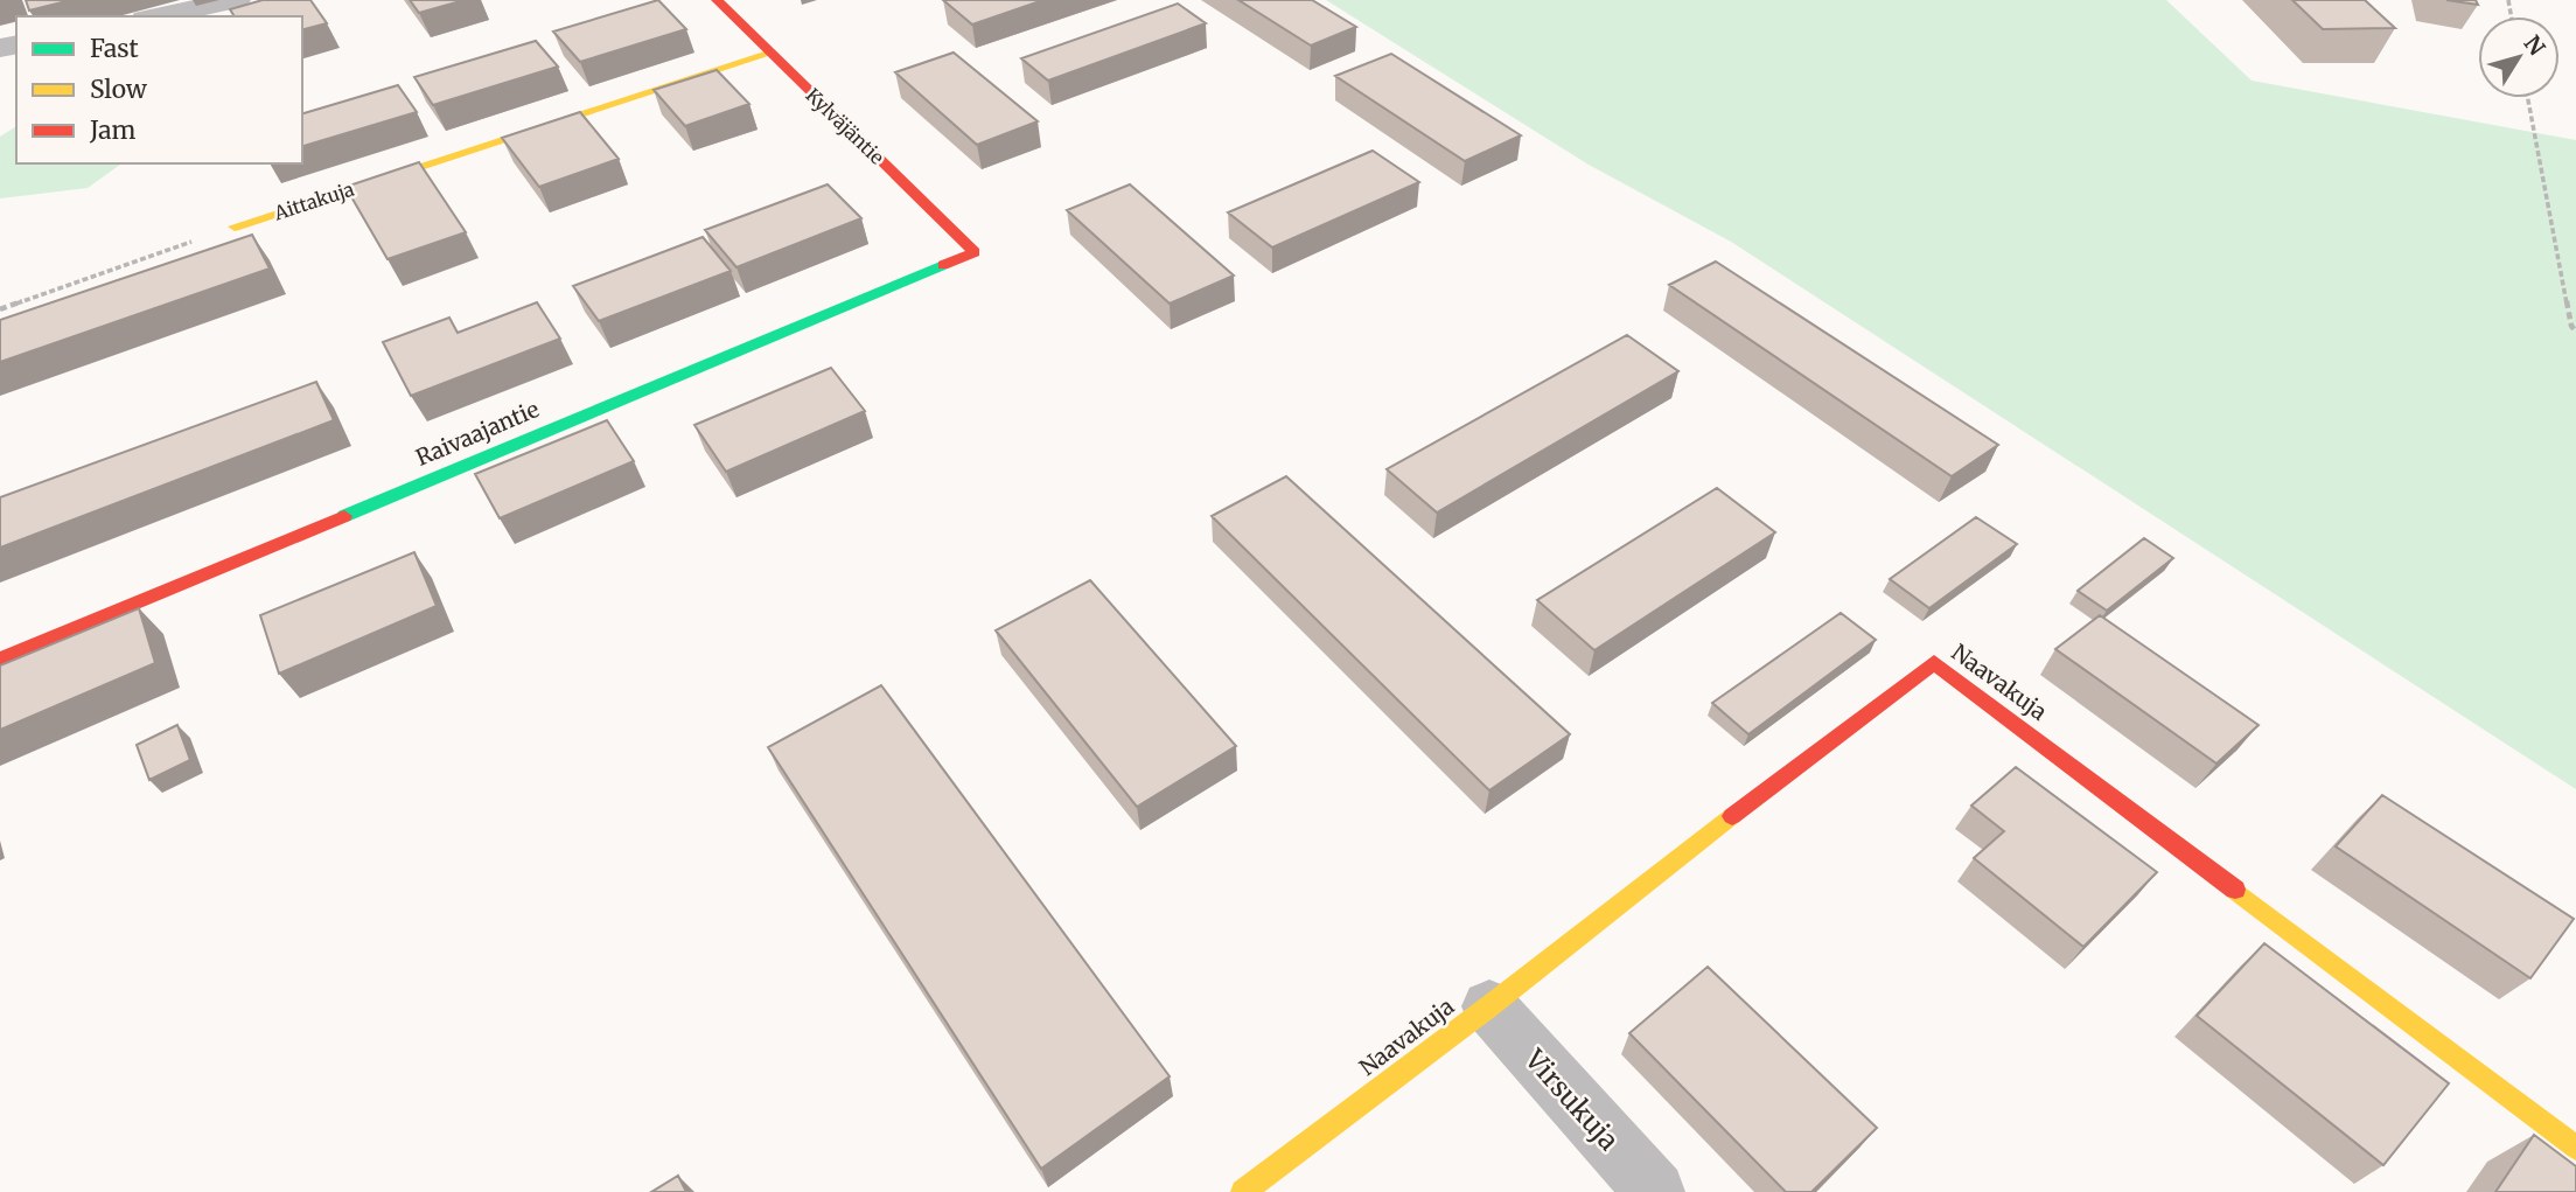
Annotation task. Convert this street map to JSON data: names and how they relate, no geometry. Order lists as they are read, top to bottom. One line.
{"streets":{"street":["Kylväjäntie","Aittakuja","Raivaajantie","Naavakuja","Virsukuja"]},"crossings":[["Kylväjäntie","Aittakuja"],["Kylväjäntie","Raivaajantie"],["Naavakuja","Virsukuja"]],"legend":["Fast","Slow","Jam"],"north":"top right"}
